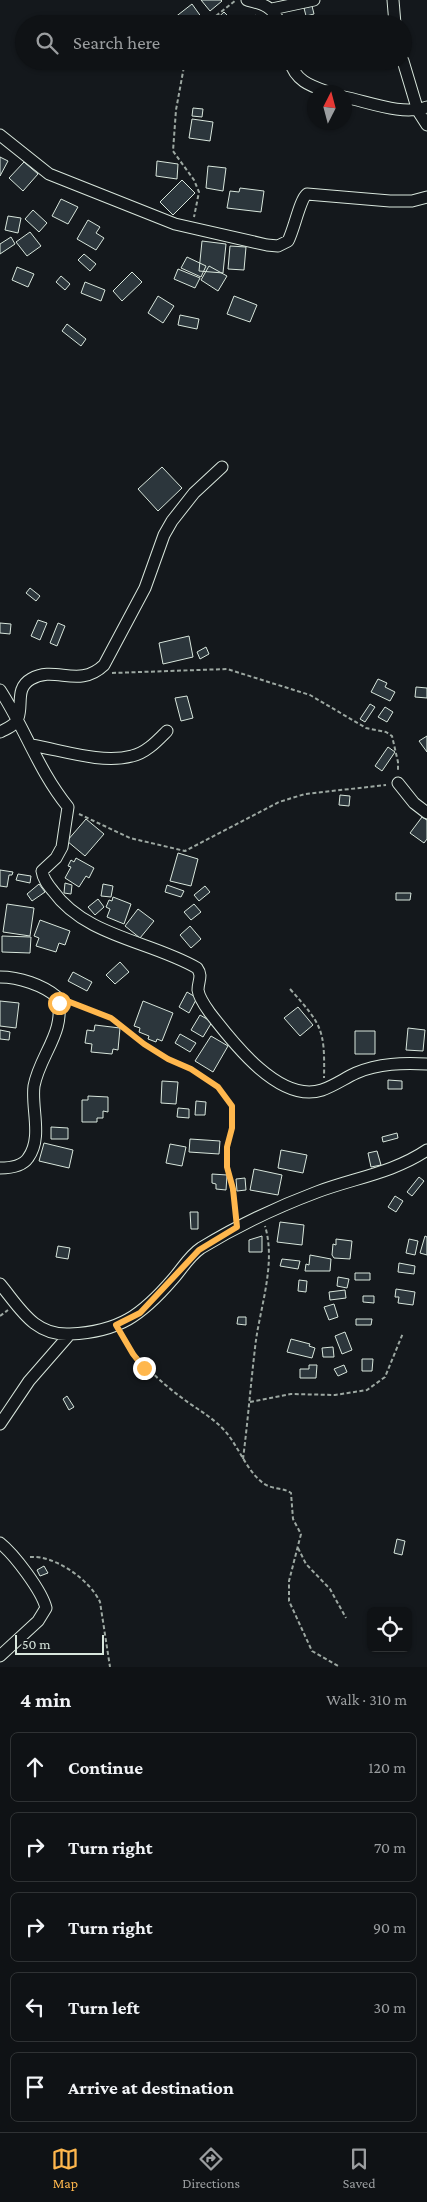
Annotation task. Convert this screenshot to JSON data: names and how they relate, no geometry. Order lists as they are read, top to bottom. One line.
{"scale_bar":"50 m","north":"top","page":{"search":"Search here","scale":"50 m","heading":["4 min","Walk · 310 m"],"list":[["Continue","120 m"],["Turn right","70 m"],["Turn right","90 m"],["Turn left","30 m"],"Arrive at destination"],"nav":["Map","Directions","Saved"]}}
